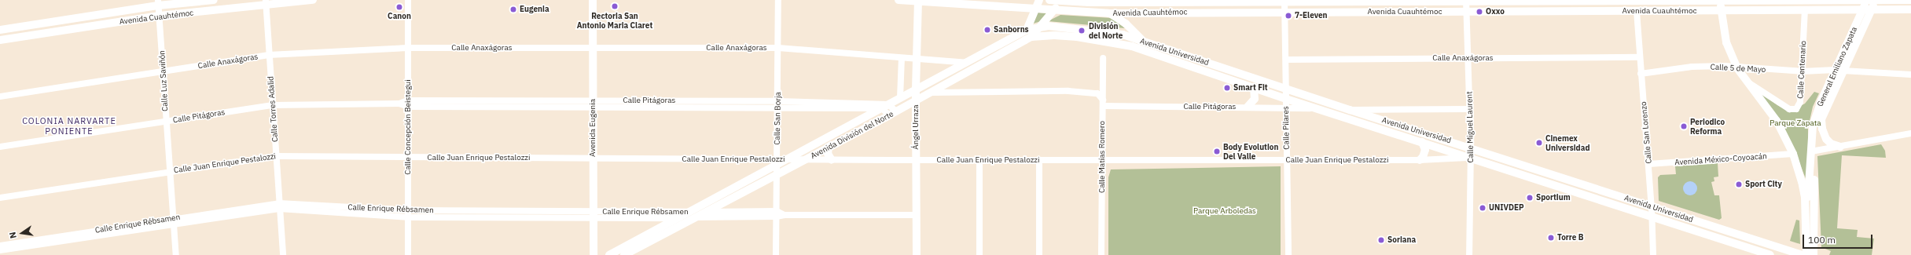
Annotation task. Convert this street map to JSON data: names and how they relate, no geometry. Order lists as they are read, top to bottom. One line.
{"streets":{"main road":["Avenida Cuauhtémoc","Avenida Universidad","General Emiliano Zapata","Ángel Urraza","Avenida Eugenia","Avenida División del Norte"],"street":["Calle Anaxágoras","Calle 5 de Mayo","Calle Centenario","Calle Luz Saviñón","Calle Pitágoras","Calle Torres Adalid","Calle San Borja","Calle Concepción Beistegui","Calle Miguel Laurent","Calle Pilares","Calle San Lorenzo","Calle Matías Romero","Calle Juan Enrique Pestalozzi","Avenida México-Coyoacán","Calle Enrique Rébsamen"]},"crossings":[["Avenida Cuauhtémoc","General Emiliano Zapata"],["Avenida Cuauhtémoc","Calle Centenario"],["Avenida Cuauhtémoc","Calle Luz Saviñón"],["Avenida Cuauhtémoc","Calle Torres Adalid"],["Avenida Cuauhtémoc","Ángel Urraza"],["Avenida Cuauhtémoc","Calle Miguel Laurent"],["Avenida Cuauhtémoc","Calle Pilares"],["Avenida Cuauhtémoc","Calle San Lorenzo"],["Avenida Cuauhtémoc","Avenida División del Norte"],["Calle Anaxágoras","Calle Luz Saviñón"],["Calle Anaxágoras","Calle Torres Adalid"],["Calle Anaxágoras","Calle San Borja"],["Calle Anaxágoras","Calle Concepción Beistegui"],["Calle Anaxágoras","Ángel Urraza"],["Calle Anaxágoras","Calle Miguel Laurent"],["Calle Anaxágoras","Avenida Eugenia"],["Calle Anaxágoras","Calle Pilares"],["Calle Anaxágoras","Calle San Lorenzo"],["Calle Anaxágoras","Avenida División del Norte"],["Avenida Universidad","Calle Pitágoras"],["Avenida Universidad","Calle Miguel Laurent"],["Avenida Universidad","Calle Pilares"],["Avenida Universidad","Calle San Lorenzo"],["Avenida Universidad","Avenida División del Norte"],["Avenida Universidad","Calle Juan Enrique Pestalozzi"],["General Emiliano Zapata","Calle 5 de Mayo"],["Calle 5 de Mayo","Calle Centenario"],["Calle 5 de Mayo","Calle San Lorenzo"],["Calle Luz Saviñón","Calle Pitágoras"],["Calle Luz Saviñón","Calle Juan Enrique Pestalozzi"],["Calle Luz Saviñón","Calle Enrique Rébsamen"],["Calle Pitágoras","Calle Torres Adalid"],["Calle Pitágoras","Calle San Borja"],["Calle Pitágoras","Calle Concepción Beistegui"],["Calle Pitágoras","Avenida Eugenia"],["Calle Pitágoras","Calle Pilares"],["Calle Pitágoras","Avenida División del Norte"],["Calle Pitágoras","Calle Matías Romero"],["Calle Torres Adalid","Calle Juan Enrique Pestalozzi"],["Calle Torres Adalid","Calle Enrique Rébsamen"],["Calle San Borja","Avenida División del Norte"],["Calle San Borja","Calle Juan Enrique Pestalozzi"],["Calle San Borja","Calle Enrique Rébsamen"],["Calle Concepción Beistegui","Calle Juan Enrique Pestalozzi"],["Calle Concepción Beistegui","Calle Enrique Rébsamen"],["Ángel Urraza","Avenida División del Norte"],["Ángel Urraza","Calle Juan Enrique Pestalozzi"],["Ángel Urraza","Calle Enrique Rébsamen"],["Calle Miguel Laurent","Calle Juan Enrique Pestalozzi"],["Avenida Eugenia","Calle Juan Enrique Pestalozzi"],["Avenida Eugenia","Calle Enrique Rébsamen"],["Calle Pilares","Calle Juan Enrique Pestalozzi"],["Calle San Lorenzo","Avenida México-Coyoacán"],["Avenida División del Norte","Calle Juan Enrique Pestalozzi"],["Avenida División del Norte","Calle Enrique Rébsamen"],["Calle Matías Romero","Calle Juan Enrique Pestalozzi"]],"districts":["COLONIA NARVARTE PONIENTE"],"parks":["Parque Zapata","Parque Arboledas"],"places":["Rectoria San Antonio Maria Claret","Canon","Eugenia","Oxxo","7-Eleven","Sanborns","División del Norte","Smart Fit","Periodico Reforma","Cinemex Universidad","Body Evolution Del Valle","Sport City","Sportium","UNIVDEP","Torre B","Soriana"],"scale_bar":"100 m","north":"left"}
